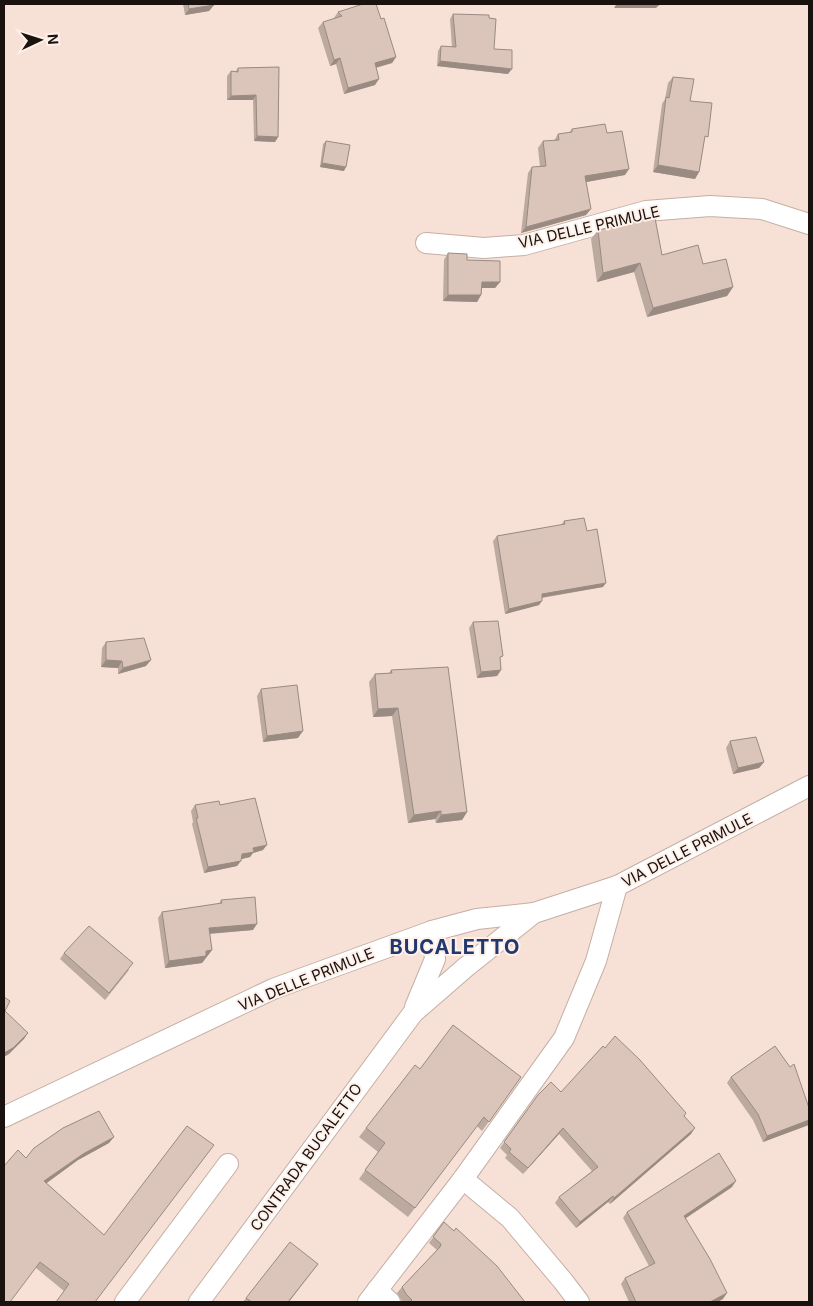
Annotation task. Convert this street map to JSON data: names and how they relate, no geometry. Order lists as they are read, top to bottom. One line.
{"streets":{"street":["VIA DELLE PRIMULE","CONTRADA BUCALETTO"]},"districts":["BUCALETTO"],"north":"right"}
